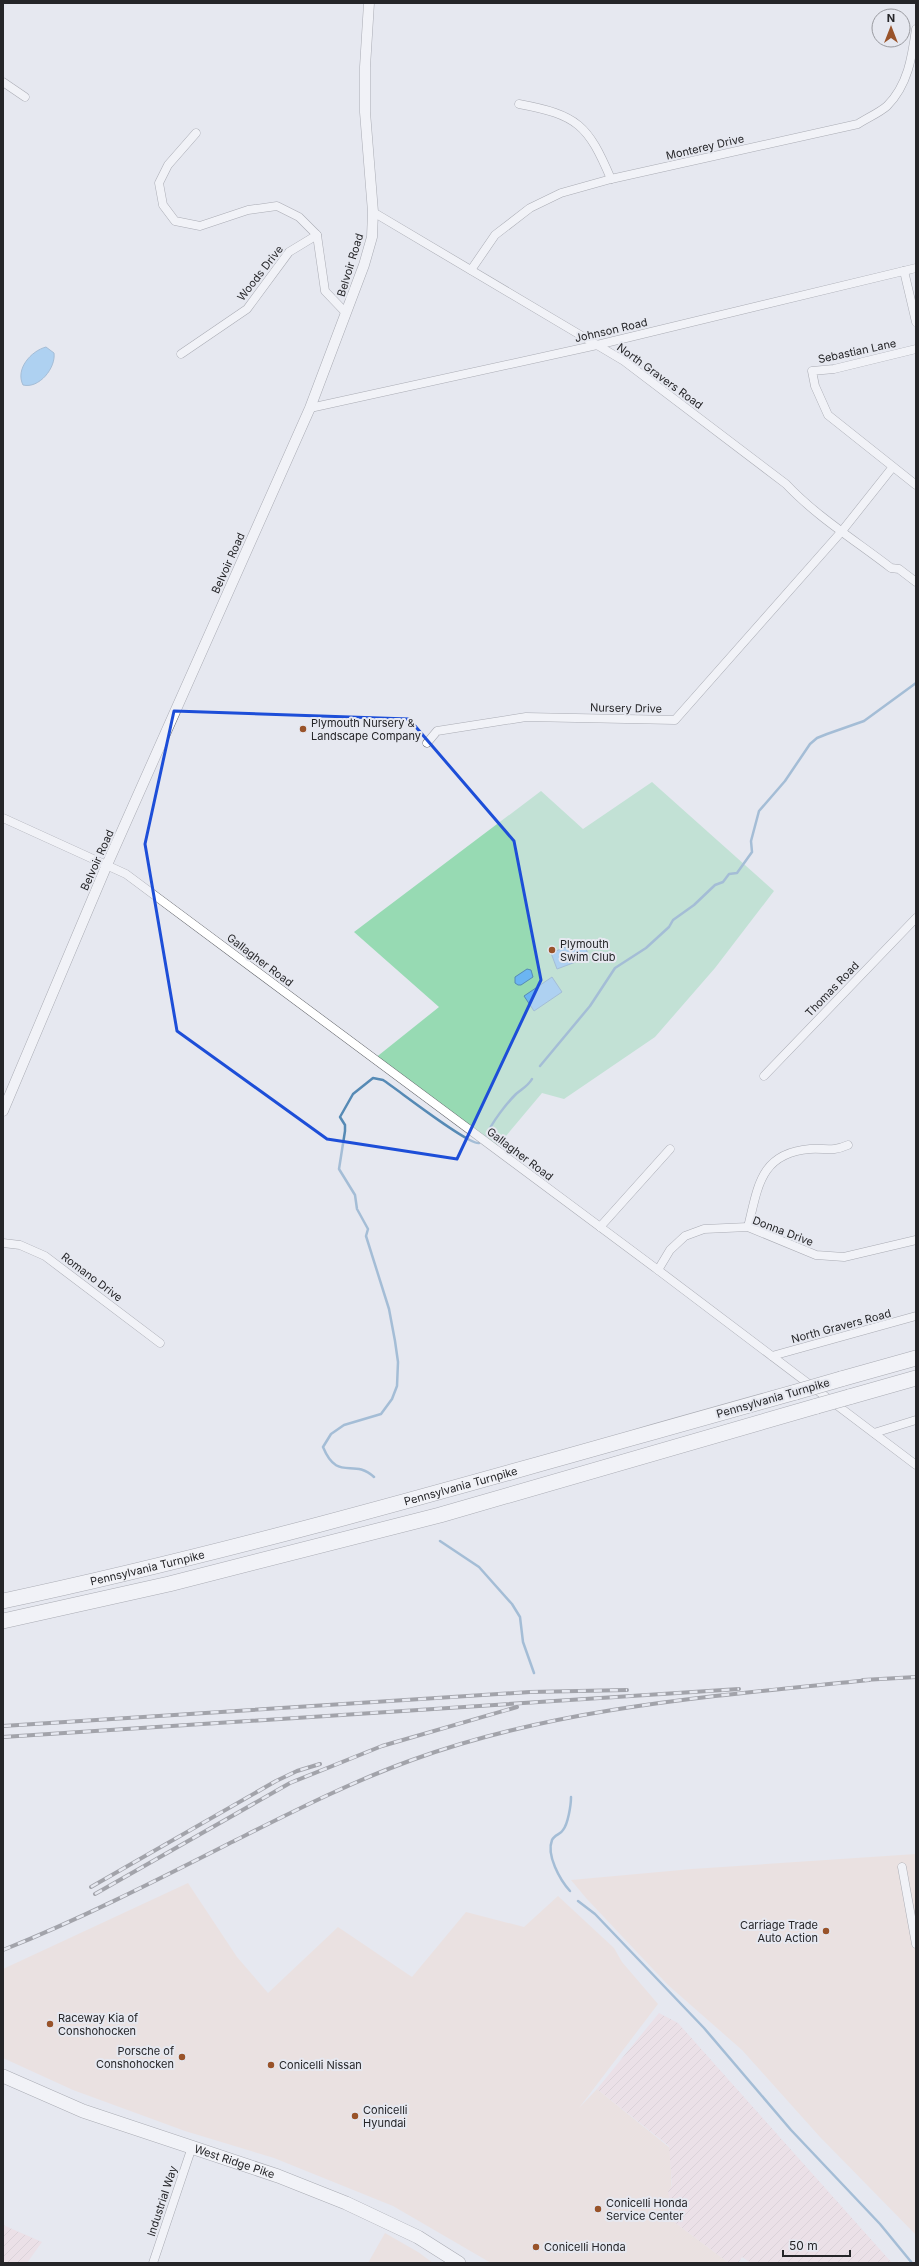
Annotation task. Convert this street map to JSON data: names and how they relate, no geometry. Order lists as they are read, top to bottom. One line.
{"streets":{"highway":["Pennsylvania Turnpike"],"main road":["West Ridge Pike"],"street":["Monterey Drive","Belvoir Road","Woods Drive","Johnson Road","Sebastian Lane","North Gravers Road","Nursery Drive","Gallagher Road","Thomas Road","Donna Drive","Romano Drive","Industrial Way"]},"crossings":[["Monterey Drive","North Gravers Road"],["Belvoir Road","Johnson Road"],["Belvoir Road","North Gravers Road"],["Belvoir Road","Gallagher Road"],["Johnson Road","North Gravers Road"],["North Gravers Road","Nursery Drive"],["North Gravers Road","Gallagher Road"],["Gallagher Road","Donna Drive"],["West Ridge Pike","Industrial Way"]],"places":["Plymouth Nursery & Landscape Company","Plymouth Swim Club","Carriage Trade Auto Action","Raceway Kia of Conshohocken","Porsche of Conshohocken","Conicelli Nissan","Conicelli Hyundai","Conicelli Honda Service Center","Conicelli Honda"],"scale_bar":"50 m","north":"top"}
